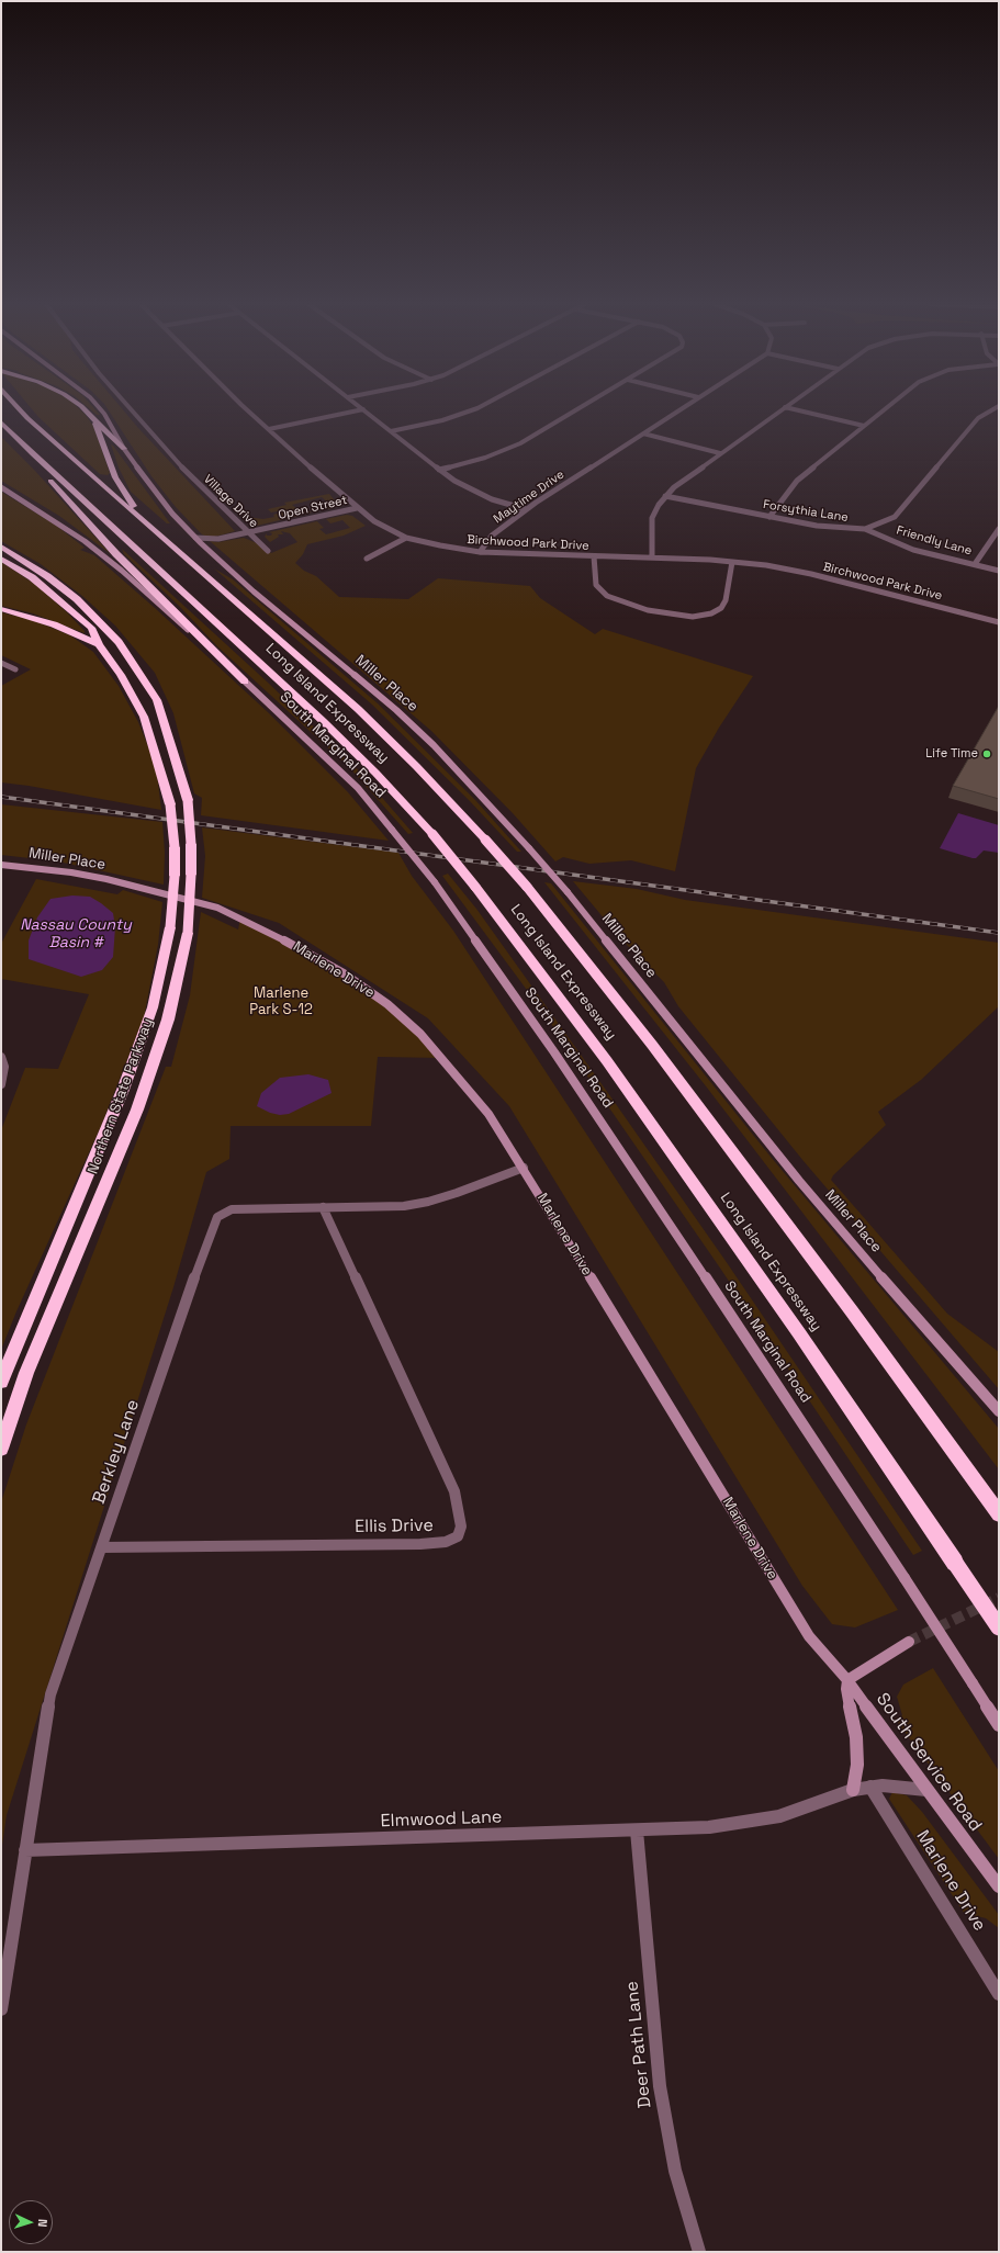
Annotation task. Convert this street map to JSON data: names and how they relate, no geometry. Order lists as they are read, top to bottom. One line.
{"streets":{"highway":["Long Island Expressway","Northern State Parkway"],"main road":["Miller Place","South Marginal Road","Marlene Drive","South Service Road"],"street":["Maytime Drive","Village Drive","Open Street","Forsythia Lane","Friendly Lane","Birchwood Park Drive","Berkley Lane","Ellis Drive","Elmwood Lane","Deer Path Lane"]},"crossings":[["Maytime Drive","Birchwood Park Drive"],["Village Drive","Open Street"],["Open Street","Birchwood Park Drive"],["Open Street","Miller Place"],["Forsythia Lane","Friendly Lane"],["Miller Place","Marlene Drive"],["Marlene Drive","Berkley Lane"],["Marlene Drive","South Service Road"],["Marlene Drive","Elmwood Lane"],["Berkley Lane","Ellis Drive"],["Berkley Lane","Elmwood Lane"],["South Service Road","Elmwood Lane"],["Elmwood Lane","Deer Path Lane"]],"water":["Nassau County Basin #"],"parks":["Marlene Park S-12"],"places":["Life Time"],"north":"right"}
